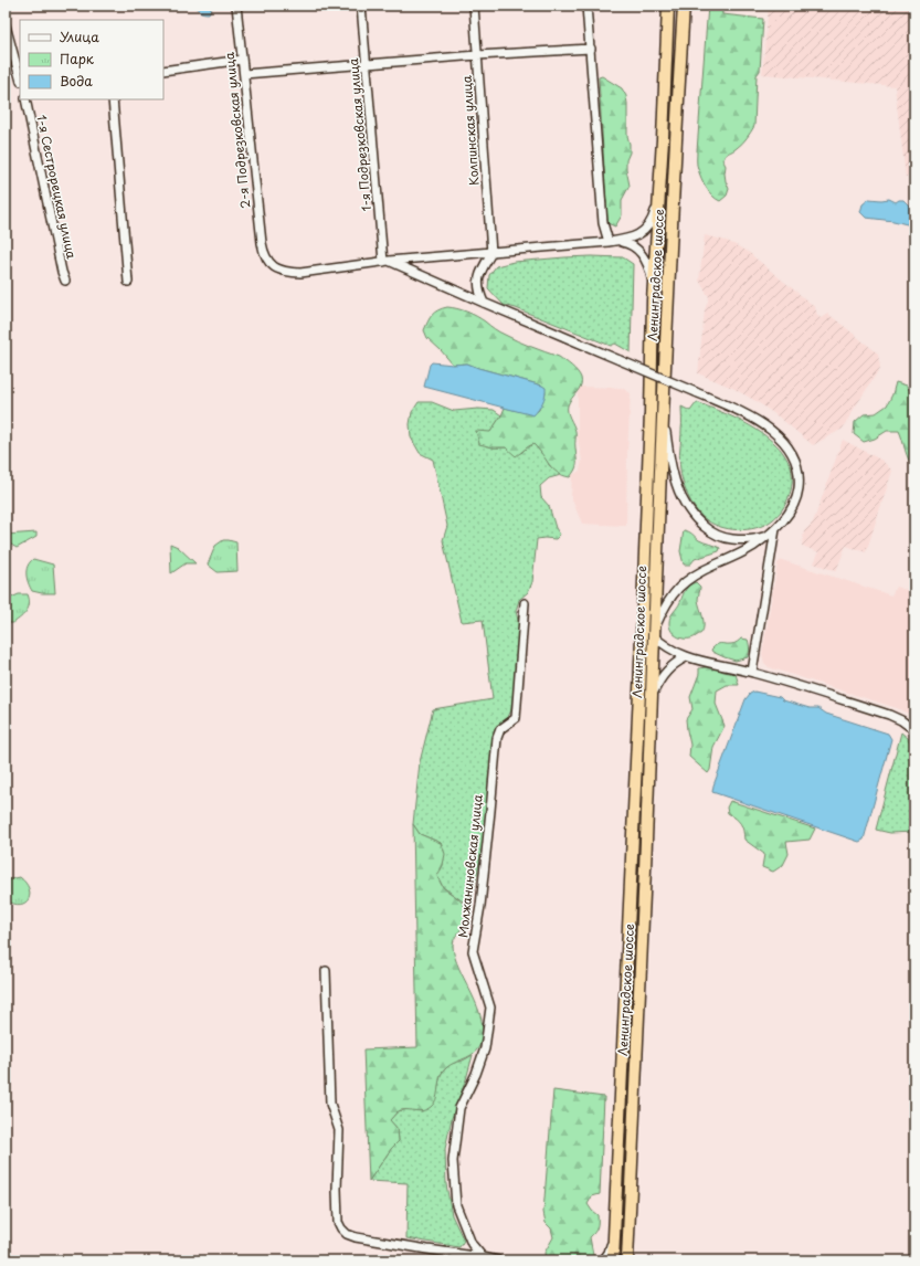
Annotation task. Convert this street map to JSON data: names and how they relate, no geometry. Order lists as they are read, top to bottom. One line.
{"streets":{"highway":["Ленинградское шоссе"],"street":["2-я Подрезковская улица","Колпинская улица","1-я Подрезковская улица","1-я Сестрорецкая улица","Молжаниновская улица"]},"crossings":[["2-я Подрезковская улица","1-я Подрезковская улица"]],"legend":["Улица","Парк","Вода"]}
